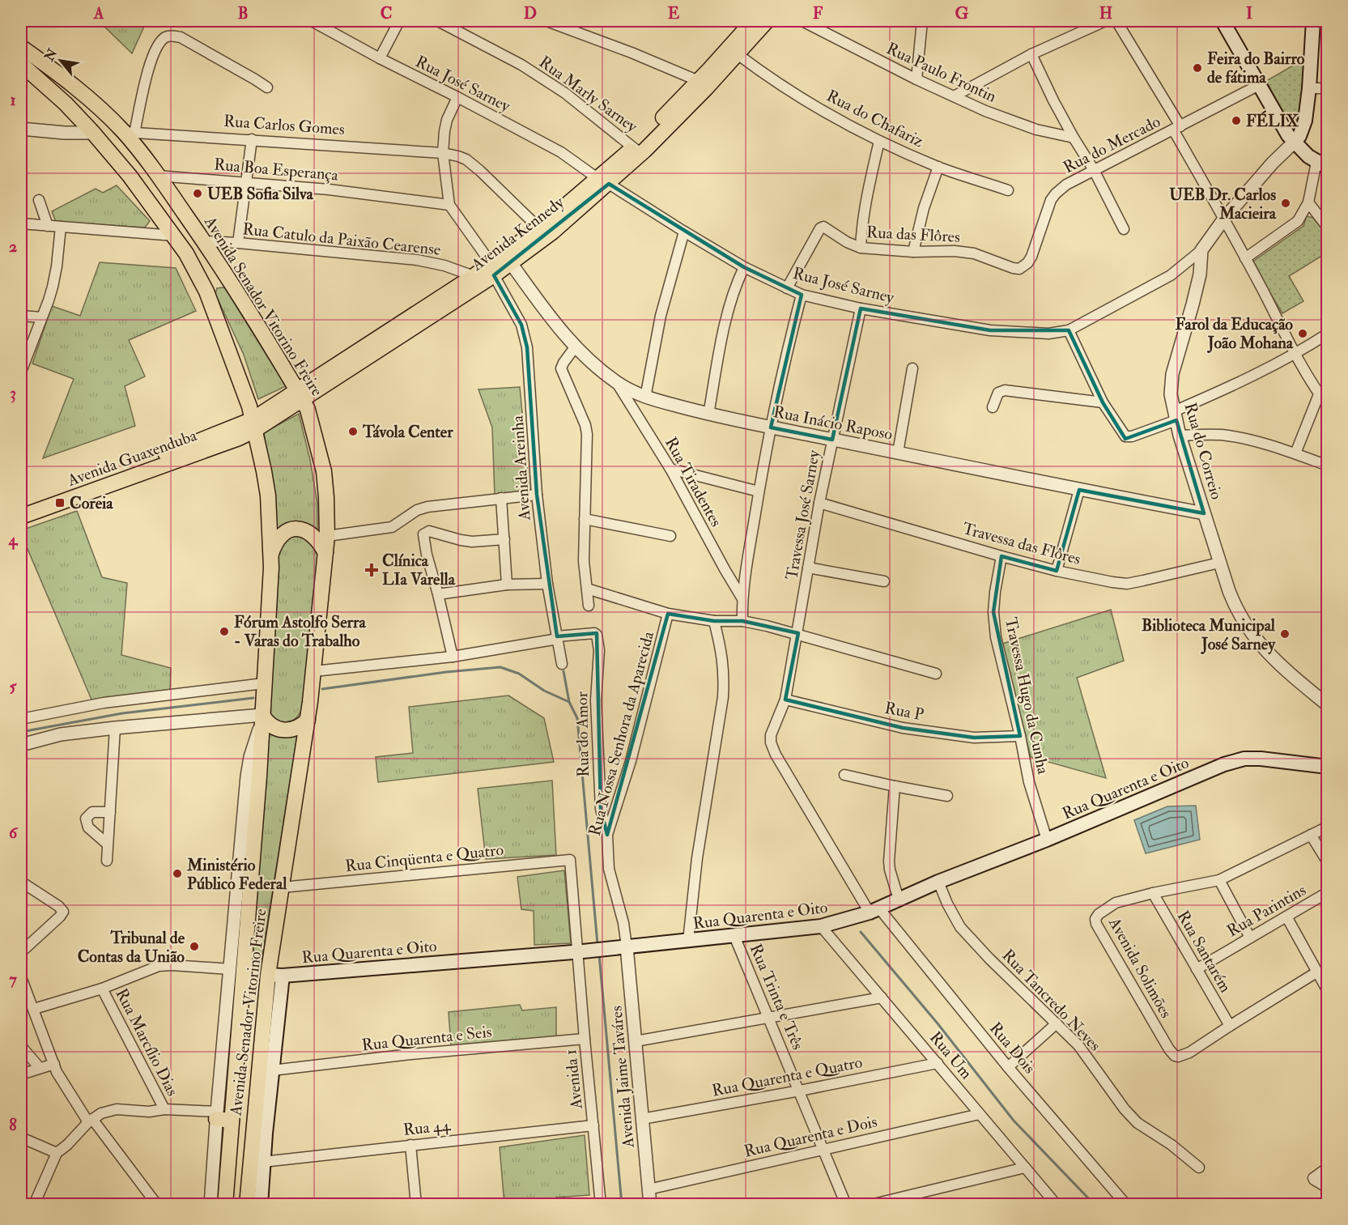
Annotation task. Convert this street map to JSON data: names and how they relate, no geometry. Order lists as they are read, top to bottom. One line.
{"streets":{"main road":["Avenida Kennedy","Avenida Senador Vitorino Freire","Avenida Guaxenduba","Rua Quarenta e Oito"],"street":["Rua Paulo Frontin","Rua José Sarney","Rua Marly Sarney","Rua do Chafariz","Rua Carlos Gomes","Rua do Mercado","Rua Boa Esperança","Rua das Flôres","Rua Catulo da Paixão Cearense","Rua Inácio Raposo","Rua do Correio","Avenida Areinha","Rua Tiradentes","Travessa José Sarney","Travessa das Flôres","Travessa Hugo da Cunha","Rua P","Rua Nossa Senhora da Aparecida","Rua do Amor","Rua Cinqüenta e Quatro","Rua Parintins","Rua Santarém","Avenida Solimões","Rua Trinta e Três","Rua Tancredo Neves","Rua Quarenta e Seis","Rua Marcílio Dias","Rua Dois","Rua Um","Rua Quarenta e Quatro","Avenida Jaime Taváres","Avenida 1","Rua 44","Rua Quarenta e Dois"]},"crossings":[["Rua José Sarney","Avenida Kennedy"],["Rua José Sarney","Rua das Flôres"],["Rua José Sarney","Travessa José Sarney"],["Rua Marly Sarney","Avenida Kennedy"],["Rua do Chafariz","Avenida Kennedy"],["Rua Carlos Gomes","Avenida Kennedy"],["Rua Carlos Gomes","Avenida Senador Vitorino Freire"],["Rua do Mercado","Rua das Flôres"],["Rua Boa Esperança","Avenida Senador Vitorino Freire"],["Rua Boa Esperança","Avenida Areinha"],["Avenida Kennedy","Rua Catulo da Paixão Cearense"],["Avenida Kennedy","Avenida Senador Vitorino Freire"],["Avenida Kennedy","Rua Inácio Raposo"],["Avenida Kennedy","Avenida Guaxenduba"],["Avenida Kennedy","Avenida Areinha"],["Rua Catulo da Paixão Cearense","Avenida Senador Vitorino Freire"],["Avenida Senador Vitorino Freire","Avenida Guaxenduba"],["Avenida Senador Vitorino Freire","Rua Quarenta e Oito"],["Avenida Senador Vitorino Freire","Rua Cinqüenta e Quatro"],["Avenida Senador Vitorino Freire","Rua Quarenta e Seis"],["Avenida Senador Vitorino Freire","Rua Marcílio Dias"],["Avenida Senador Vitorino Freire","Rua 44"],["Rua Inácio Raposo","Rua do Correio"],["Rua Inácio Raposo","Rua Tiradentes"],["Rua Inácio Raposo","Travessa José Sarney"],["Rua do Correio","Travessa das Flôres"],["Avenida Areinha","Rua do Amor"],["Travessa José Sarney","Travessa das Flôres"],["Travessa José Sarney","Rua P"],["Travessa José Sarney","Rua Nossa Senhora da Aparecida"],["Travessa das Flôres","Travessa Hugo da Cunha"],["Travessa Hugo da Cunha","Rua P"],["Travessa Hugo da Cunha","Rua Quarenta e Oito"],["Rua Nossa Senhora da Aparecida","Rua do Amor"],["Rua Nossa Senhora da Aparecida","Rua Quarenta e Oito"],["Rua Nossa Senhora da Aparecida","Avenida Jaime Taváres"],["Rua Quarenta e Oito","Rua Cinqüenta e Quatro"],["Rua Quarenta e Oito","Rua Trinta e Três"],["Rua Quarenta e Oito","Rua Tancredo Neves"],["Rua Quarenta e Oito","Rua Dois"],["Rua Quarenta e Oito","Rua Um"],["Rua Quarenta e Oito","Avenida Jaime Taváres"],["Rua Quarenta e Oito","Avenida 1"],["Rua Cinqüenta e Quatro","Avenida 1"],["Rua Parintins","Rua Santarém"],["Rua Santarém","Avenida Solimões"],["Rua Trinta e Três","Rua Quarenta e Quatro"],["Rua Trinta e Três","Rua Quarenta e Dois"],["Rua Quarenta e Seis","Avenida 1"],["Rua Um","Rua Quarenta e Quatro"],["Rua Um","Rua Quarenta e Dois"],["Rua Quarenta e Quatro","Avenida Jaime Taváres"],["Avenida Jaime Taváres","Rua Quarenta e Dois"],["Avenida 1","Rua 44"]],"places":{"other":["Feira do Bairro de fátima","FÉLIX","UEB Sofia Silva","UEB Dr. Carlos Macieira","Farol da Educação João Mohana","Távola Center","Fórum Astolfo Serra - Varas do Trabalho","Biblioteca Municipal José Sarney","Ministério Público Federal","Tribunal de Contas da União"],"transit":["Coreia"],"health":["Clínica LIa Varella"]},"north":"top left","grid":{"columns":["A","B","C","D","E","F","G","H","I"],"rows":["1","2","3","4","5","6","7","8"]}}
